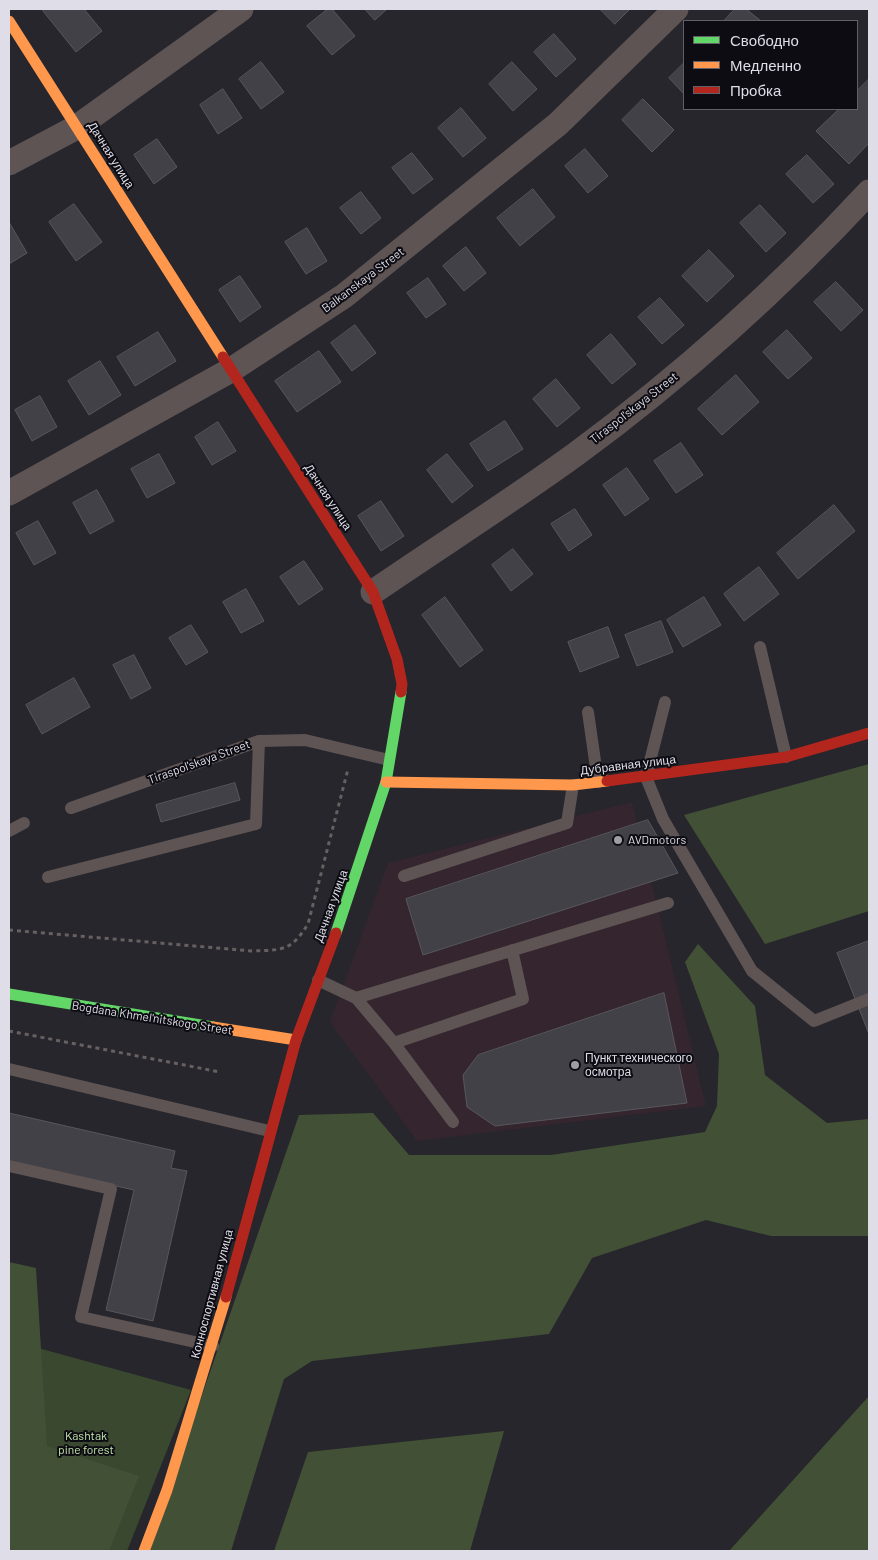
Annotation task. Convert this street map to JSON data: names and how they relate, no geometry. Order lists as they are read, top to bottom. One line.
{"streets":{"main road":["Дачная улица","Дубравная улица","Bogdana Khmel'nitskogo Street","Конноспортивная улица"],"street":["Balkanskaya Street","Tiraspol'skaya Street"]},"crossings":[["Дачная улица","Balkanskaya Street"],["Дачная улица","Tiraspol'skaya Street"],["Дачная улица","Дубравная улица"],["Дачная улица","Bogdana Khmel'nitskogo Street"],["Дачная улица","Конноспортивная улица"],["Bogdana Khmel'nitskogo Street","Конноспортивная улица"]],"parks":["Kashtak pine forest"],"places":["AVDmotors","Пункт технического осмотра"],"legend":["Свободно","Медленно","Пробка"]}
